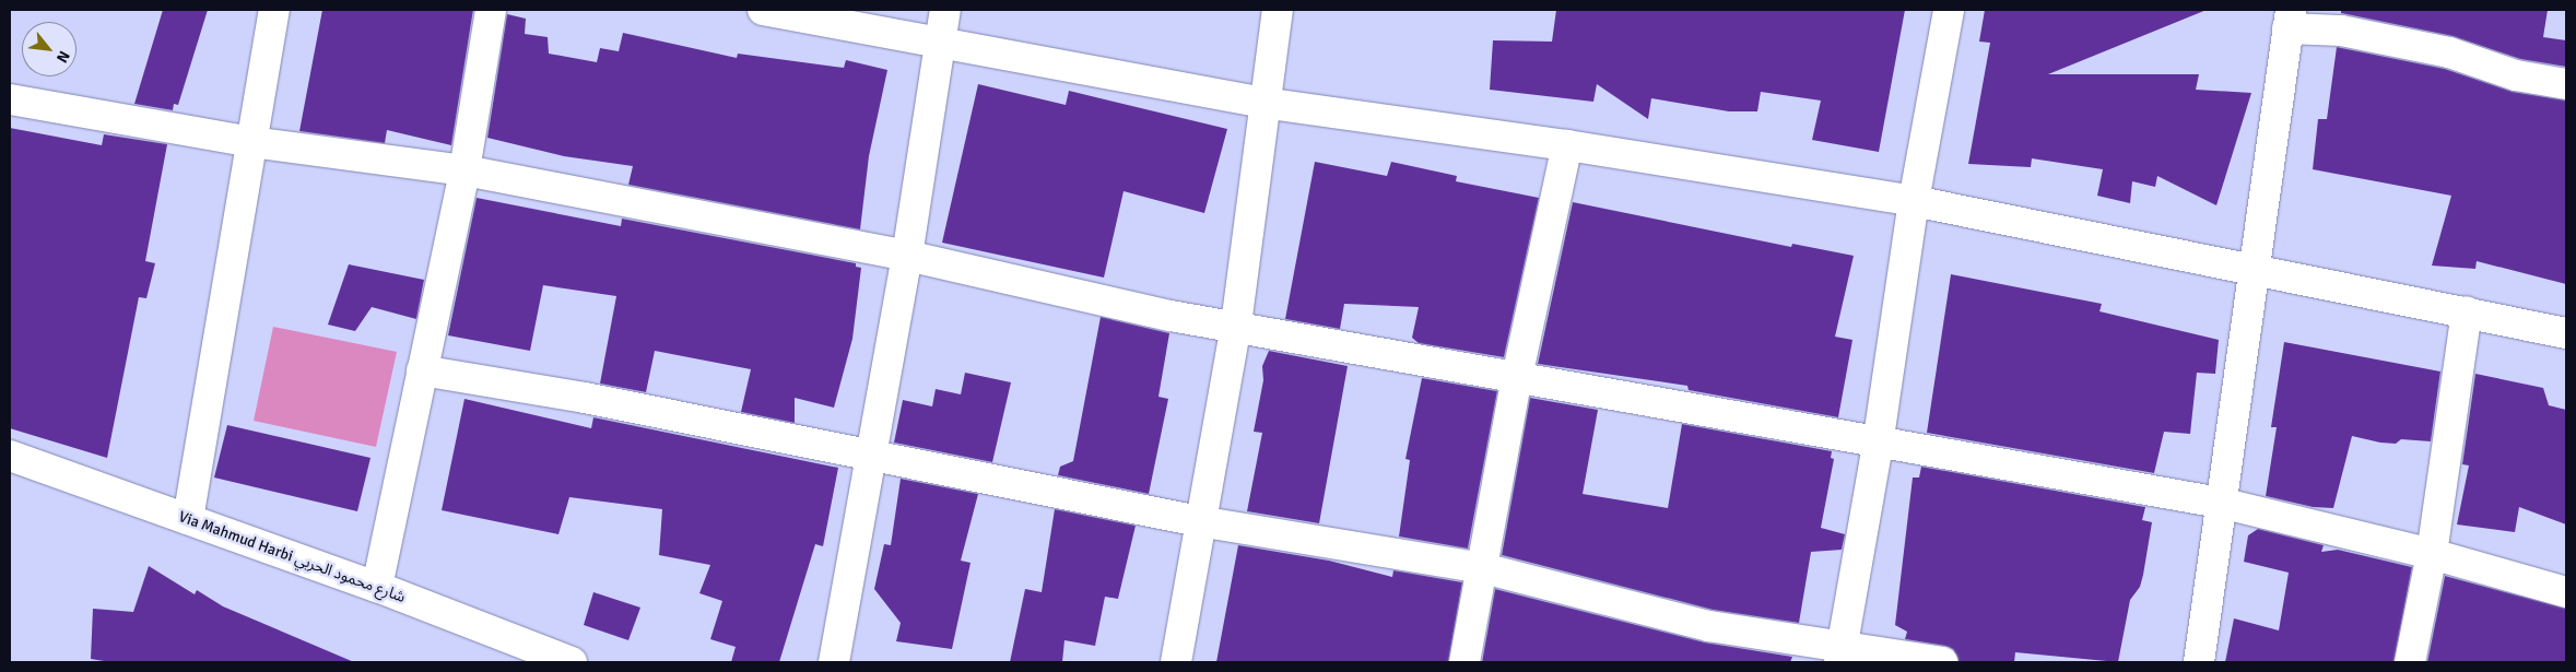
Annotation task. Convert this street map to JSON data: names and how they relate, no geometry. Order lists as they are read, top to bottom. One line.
{"streets":{"street":["Via Mahmud Harbi شارع محمود الحربي"]},"north":"bottom right"}
